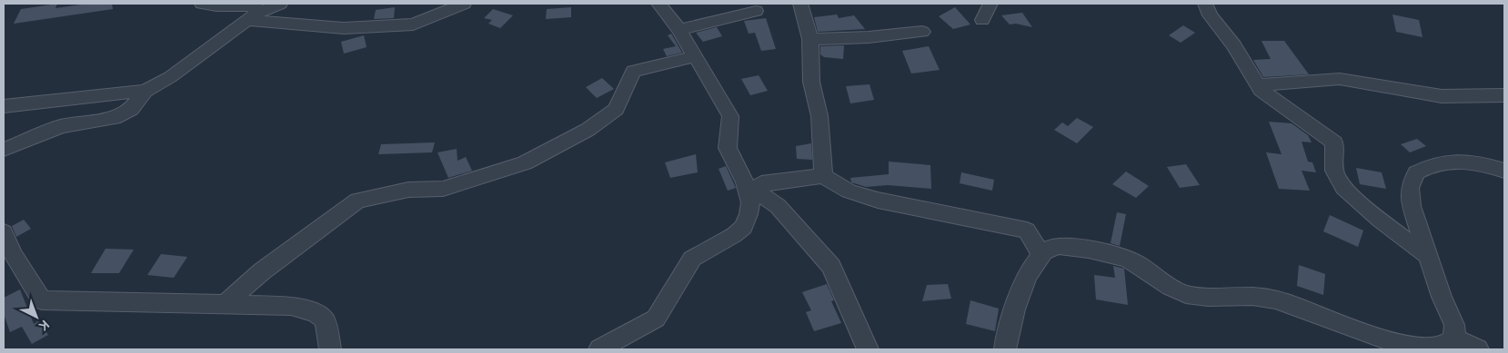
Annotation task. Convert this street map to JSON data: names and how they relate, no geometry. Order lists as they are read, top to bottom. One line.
{"north":"bottom right"}
